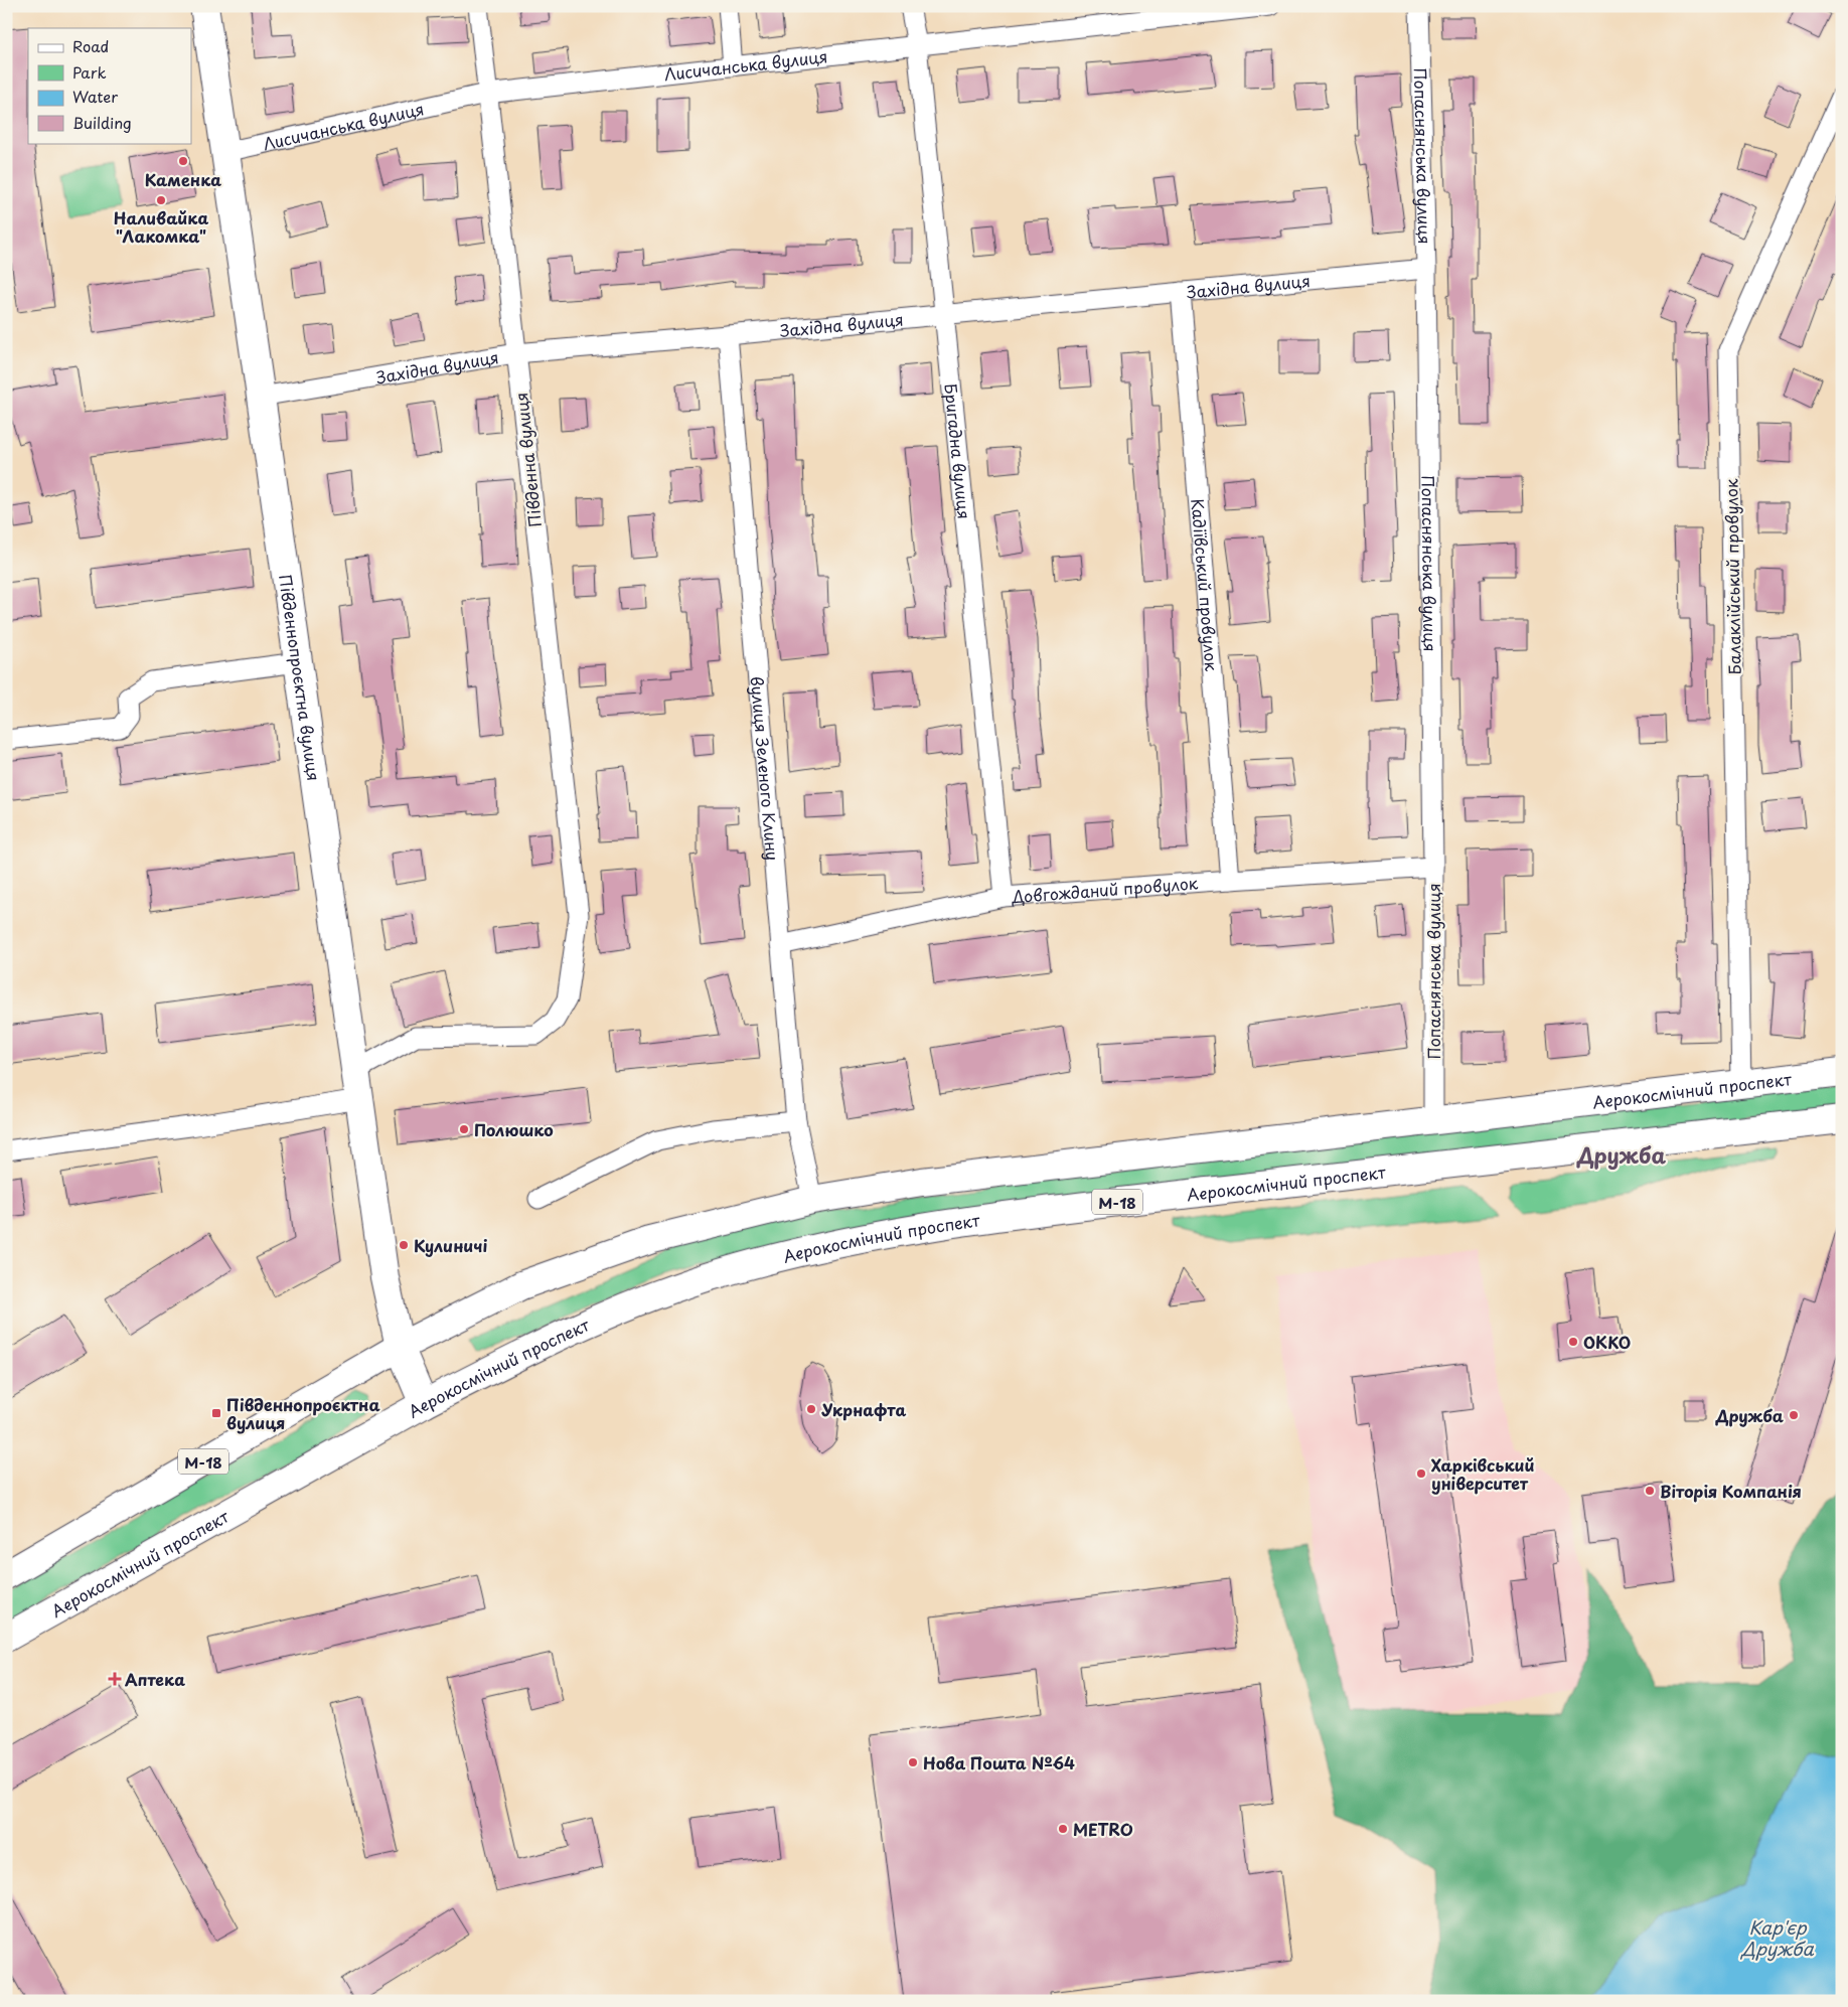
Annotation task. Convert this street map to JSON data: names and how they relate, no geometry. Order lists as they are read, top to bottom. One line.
{"streets":{"main road":["Південнопроєктна вулиця","Аерокосмічний проспект","М-18"],"street":["Лисичанська вулиця","Попаснянська вулиця","Західна вулиця","Бригадна вулиця","Південна вулиця","Балаклійський провулок","Кадіївський провулок","вулиця Зеленого Клину","Довгожданий провулок"]},"crossings":[["Лисичанська вулиця","Бригадна вулиця"],["Лисичанська вулиця","Південна вулиця"],["Лисичанська вулиця","Південнопроєктна вулиця"],["Попаснянська вулиця","Західна вулиця"],["Попаснянська вулиця","Довгожданий провулок"],["Попаснянська вулиця","Аерокосмічний проспект"],["Західна вулиця","Бригадна вулиця"],["Західна вулиця","Південна вулиця"],["Західна вулиця","Кадіївський провулок"],["Західна вулиця","Південнопроєктна вулиця"],["Західна вулиця","вулиця Зеленого Клину"],["Бригадна вулиця","Довгожданий провулок"],["Південна вулиця","Південнопроєктна вулиця"],["Балаклійський провулок","Аерокосмічний проспект"],["Кадіївський провулок","Довгожданий провулок"],["Південнопроєктна вулиця","Аерокосмічний проспект"],["вулиця Зеленого Клину","Довгожданий провулок"],["вулиця Зеленого Клину","Аерокосмічний проспект"]],"districts":["Дружба"],"water":["Кар'єр Дружба"],"places":{"other":["Каменка","Наливайка \"Лакомка\"","Полюшко","Кулиничі","ОККО","Укрнафта","Дружба","Харківський університет","Віторія Компанія","Нова Пошта №64","METRO"],"transit":["Південнопроєктна вулиця"],"health":["Аптека"]},"legend":["Road","Park","Water","Building"]}
